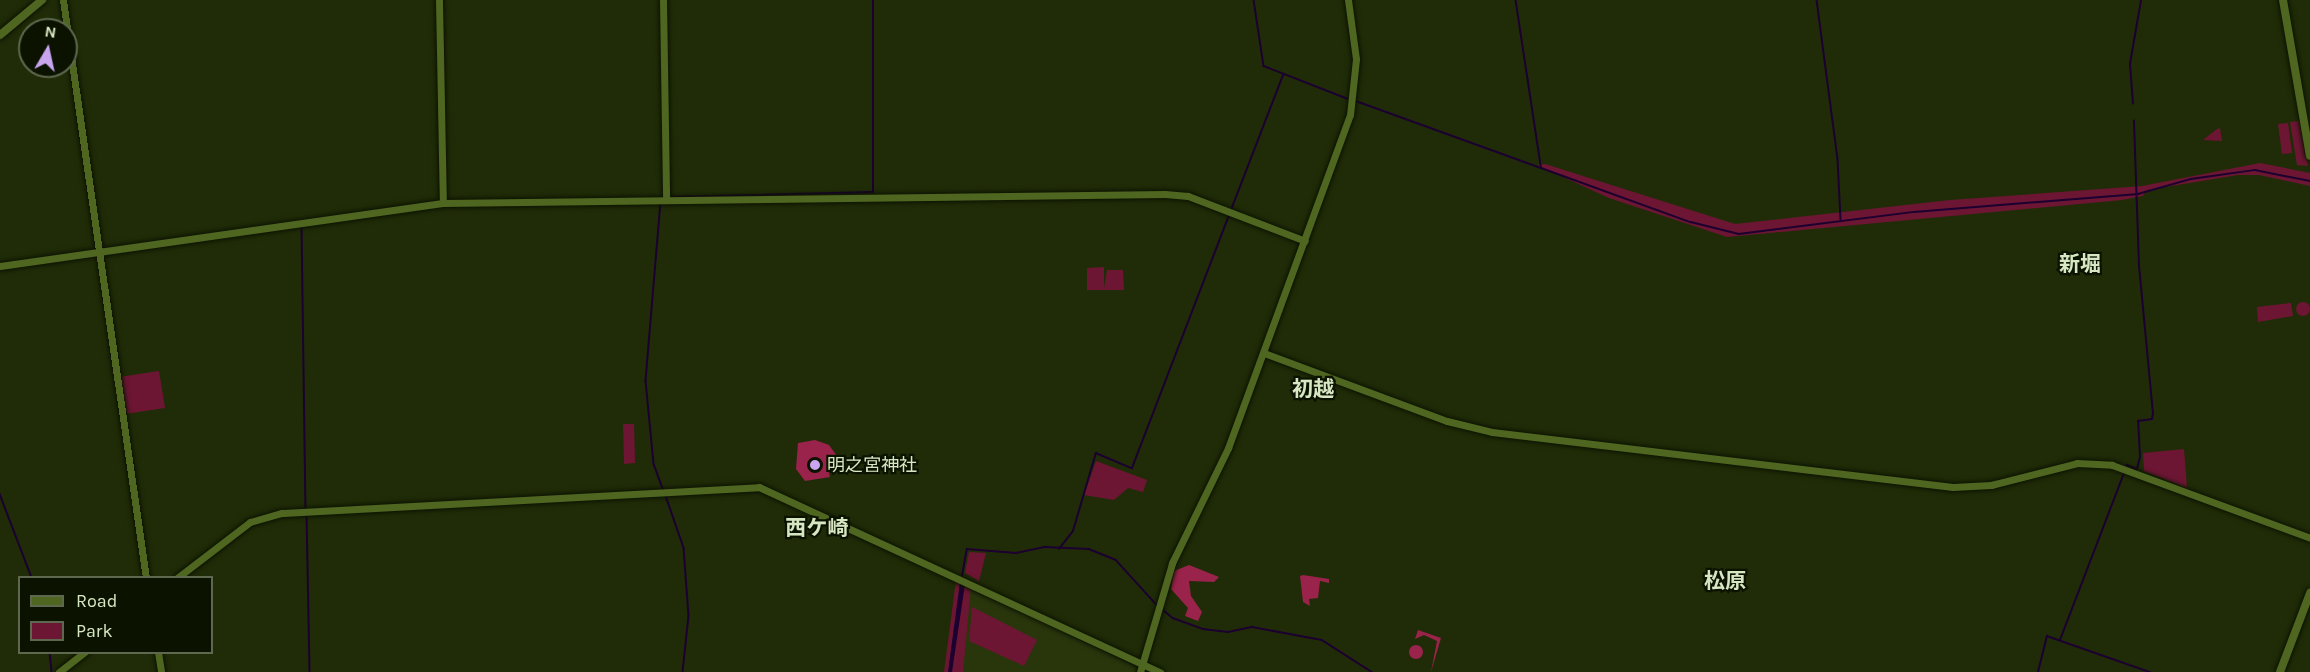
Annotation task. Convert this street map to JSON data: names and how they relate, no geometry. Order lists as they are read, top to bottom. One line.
{"districts":["新堀","初越","西ケ崎","松原"],"places":["明之宮神社"],"legend":["Road","Park"],"north":"top"}
